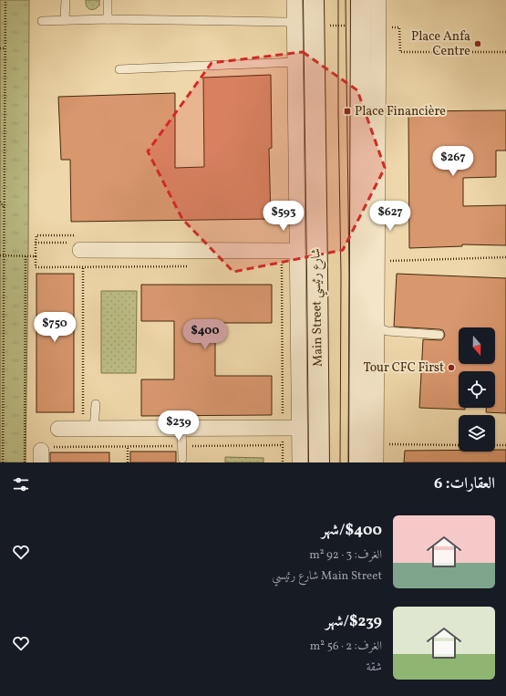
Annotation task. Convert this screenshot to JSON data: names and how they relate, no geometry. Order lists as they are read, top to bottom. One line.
{"streets":{"main road":["Main Street شارع رئيسي"]},"places":{"other":["Place Anfa Centre","Tour CFC First"],"transit":["Place Financière"]},"north":"bottom","page":{"price":["$267","$593","$627","$750","$400","$239"],"heading":"العقارات: 6","list":[{"name":"$400/شهر","note":"الغرف: 3 · 92 m² · Main Street شارع رئيسي"},{"name":"$239/شهر","note":"الغرف: 2 · 56 m² · شقة"}]}}
